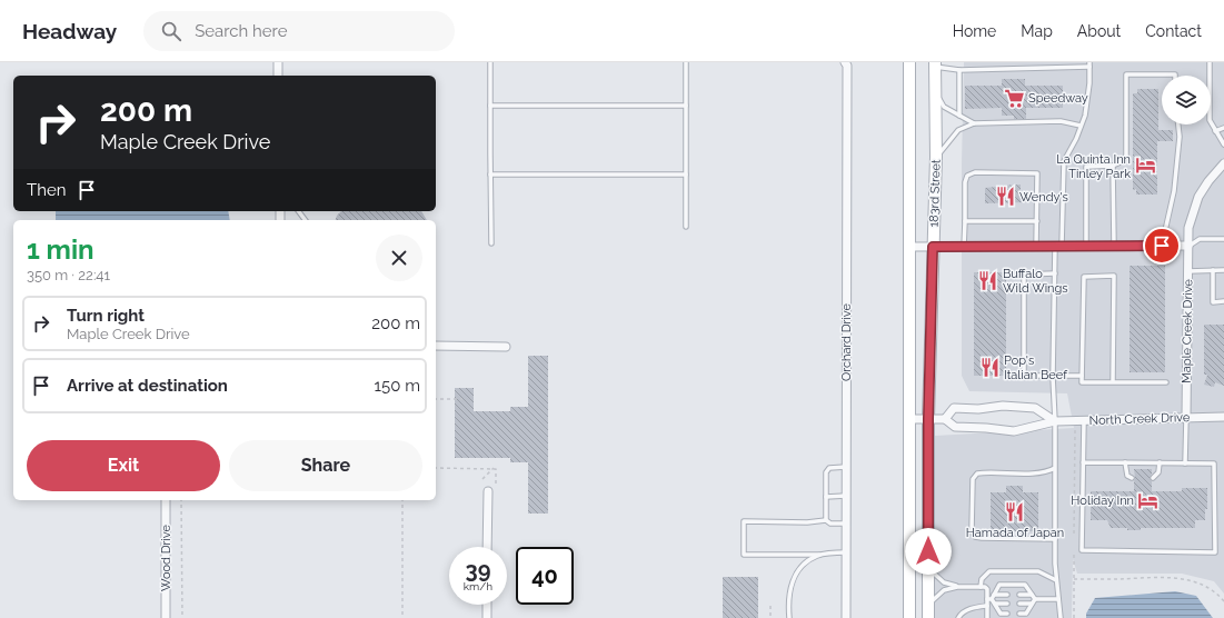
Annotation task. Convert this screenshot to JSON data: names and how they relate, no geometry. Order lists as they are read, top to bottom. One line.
{"streets":{"street":["183rd Street","Maple Creek Drive","Orchard Drive","North Creek Drive","Wood Drive"]},"crossings":[["183rd Street","North Creek Drive"],["Maple Creek Drive","North Creek Drive"]],"places":{"supermarket":["Speedway"],"hotel":["La Quinta Inn Tinley Park","Holiday Inn"],"restaurant":["Wendy's","Buffalo Wild Wings","Pop's Italian Beef","Hamada of Japan"]},"page":{"header":"Headway","search":"Search here","nav":["Home","Map","About","Contact"],"turn":["200 m","Maple Creek Drive"],"then":"Then","heading":["1 min","350 m · 22:41"],"list":[{"name":"Turn right","note":"Maple Creek Drive","value":"200 m"},{"name":"Arrive at destination","value":"150 m"}],"buttons":["Exit","Share"],"speed":"39 km/h","limit":"40"}}
